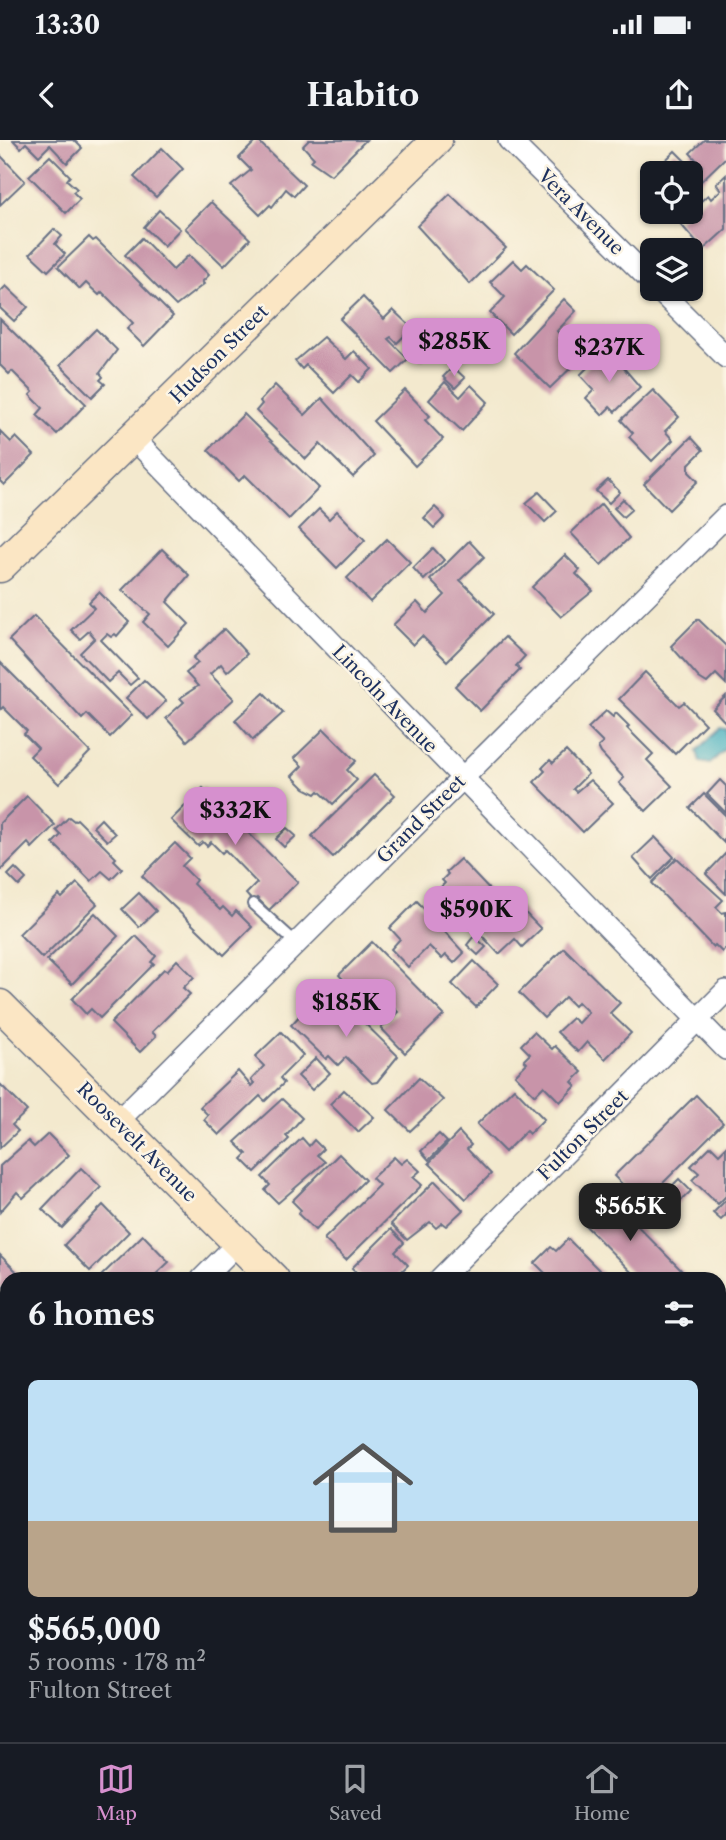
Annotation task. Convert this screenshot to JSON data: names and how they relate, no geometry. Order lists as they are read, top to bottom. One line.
{"streets":{"street":["Vera Avenue","Hudson Street","Lincoln Avenue","Grand Street","Fulton Street","Roosevelt Avenue"]},"crossings":[["Hudson Street","Lincoln Avenue"],["Lincoln Avenue","Grand Street"],["Lincoln Avenue","Fulton Street"],["Grand Street","Roosevelt Avenue"]],"page":{"status":"13:30","header":"Habito","price":["$285K","$237K","$332K","$590K","$185K","$565K"],"heading":"6 homes","list":[{"name":"$565,000","note":"5 rooms · 178 m² · Fulton Street"}],"tabs":["Map","Saved","Home"]}}
